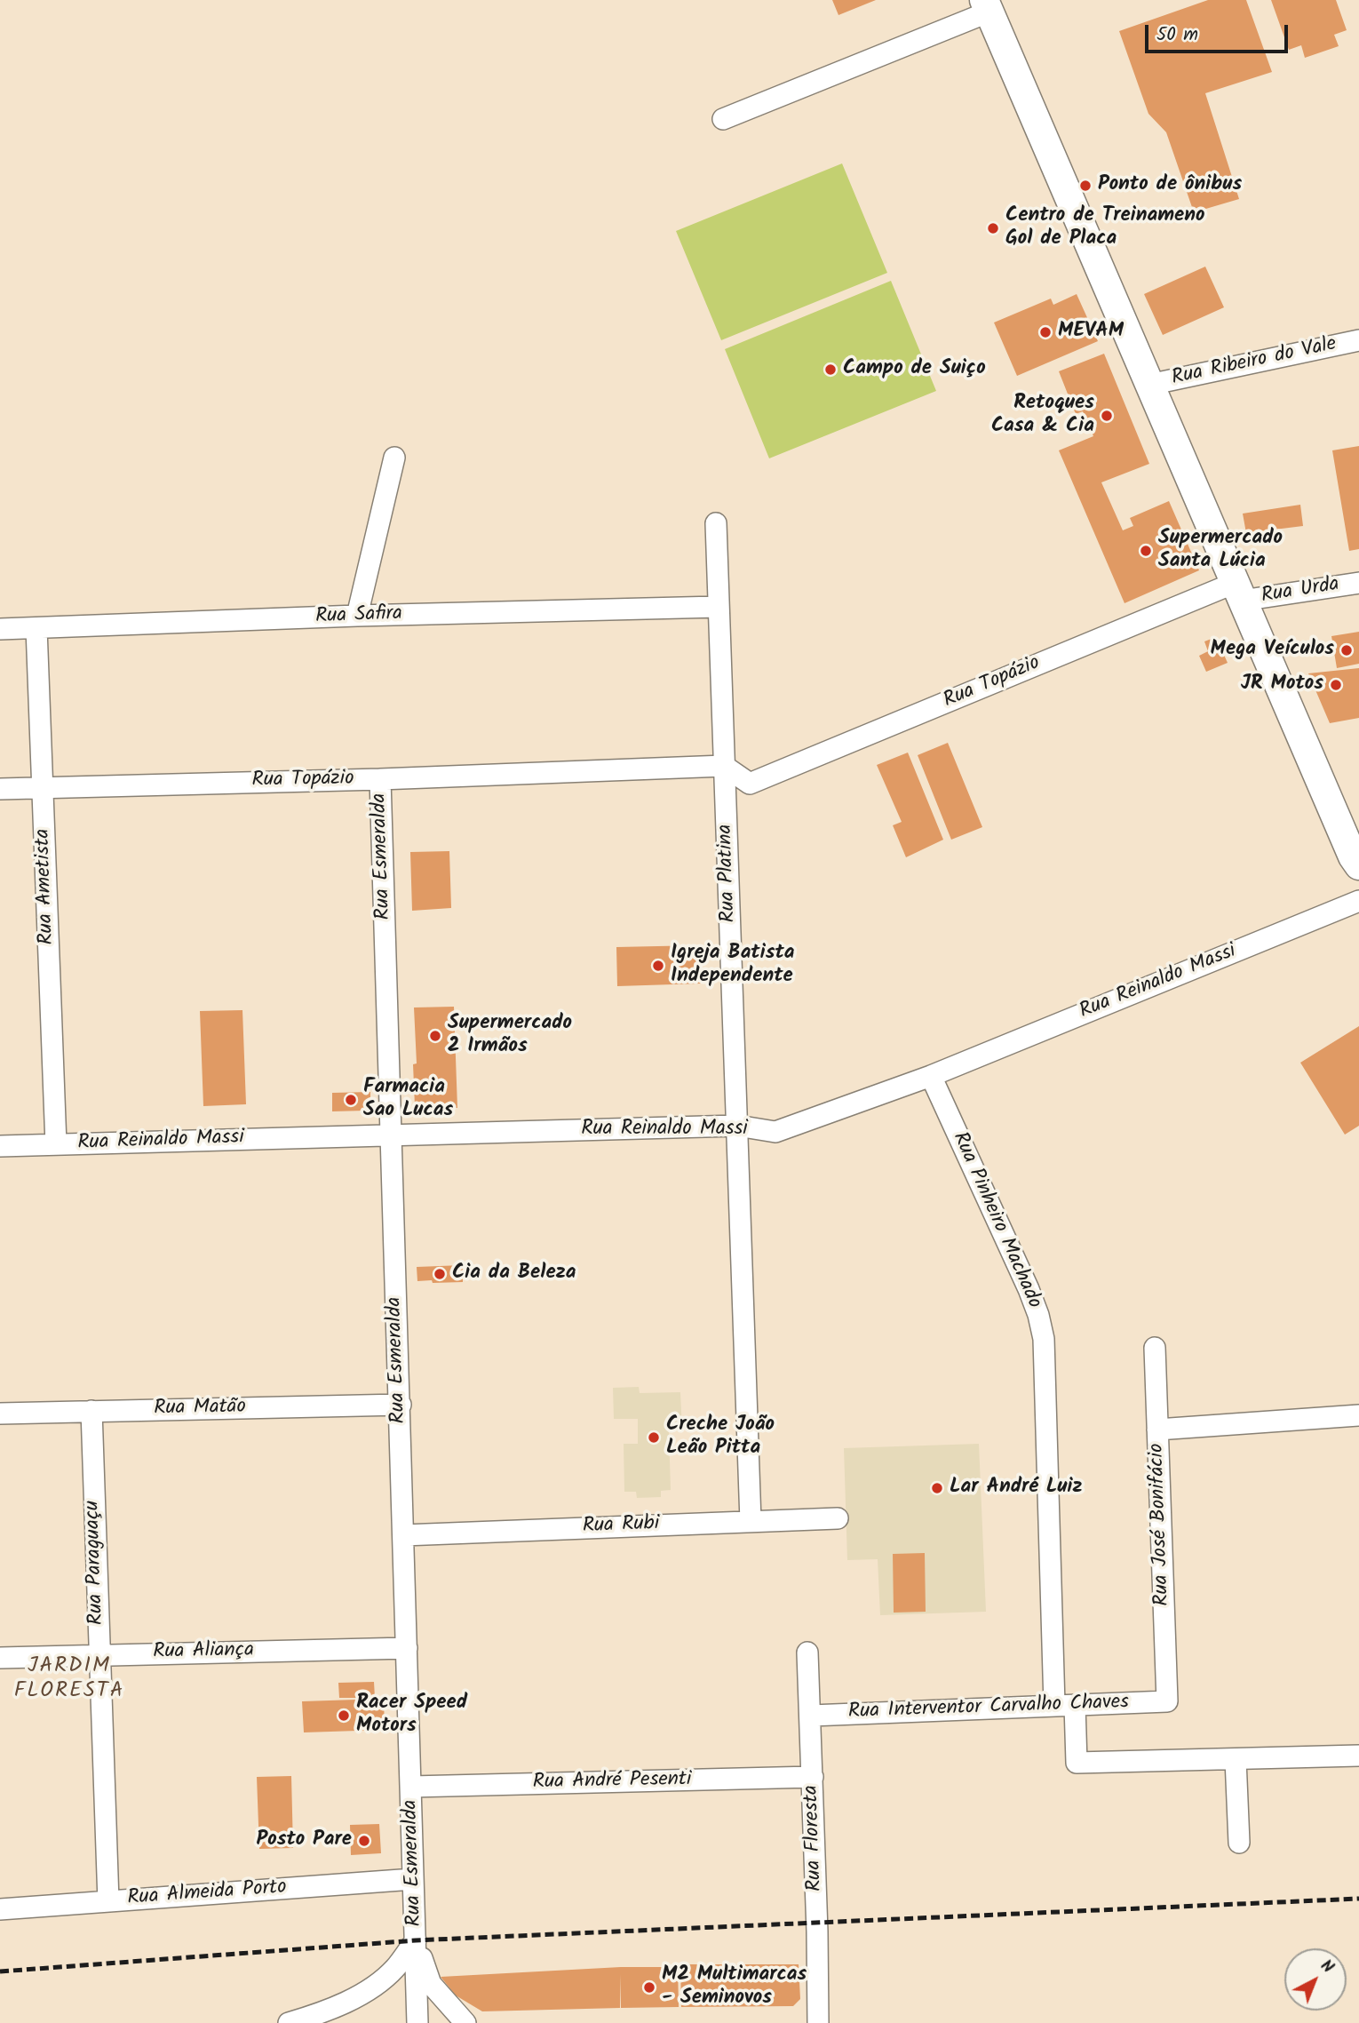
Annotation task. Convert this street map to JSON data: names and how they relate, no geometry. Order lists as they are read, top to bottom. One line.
{"streets":{"street":["Rua Ribeiro do Vale","Rua Urda","Rua Safira","Rua Topázio","Rua Esmeralda","Rua Platina","Rua Ametista","Rua Reinaldo Massi","Rua Pinheiro Machado","Rua Matão","Rua José Bonifácio","Rua Rubi","Rua Paraguaçu","Rua Aliança","Rua Interventor Carvalho Chaves","Rua André Pesenti","Rua Floresta","Rua Almeida Porto"]},"crossings":[["Rua Urda","Rua Topázio"],["Rua Safira","Rua Platina"],["Rua Safira","Rua Ametista"],["Rua Topázio","Rua Esmeralda"],["Rua Topázio","Rua Platina"],["Rua Topázio","Rua Ametista"],["Rua Esmeralda","Rua Reinaldo Massi"],["Rua Esmeralda","Rua Matão"],["Rua Esmeralda","Rua Rubi"],["Rua Esmeralda","Rua Aliança"],["Rua Esmeralda","Rua André Pesenti"],["Rua Esmeralda","Rua Almeida Porto"],["Rua Platina","Rua Reinaldo Massi"],["Rua Platina","Rua Rubi"],["Rua Ametista","Rua Reinaldo Massi"],["Rua Reinaldo Massi","Rua Pinheiro Machado"],["Rua Pinheiro Machado","Rua Interventor Carvalho Chaves"],["Rua Matão","Rua Paraguaçu"],["Rua José Bonifácio","Rua Interventor Carvalho Chaves"],["Rua Paraguaçu","Rua Aliança"],["Rua Paraguaçu","Rua Almeida Porto"],["Rua Interventor Carvalho Chaves","Rua Floresta"],["Rua André Pesenti","Rua Floresta"]],"districts":["JARDIM FLORESTA"],"places":["Ponto de ônibus","Centro de Treinameno Gol de Placa","MEVAM","Campo de Suiço","Retoques Casa & Cia","Supermercado Santa Lúcia","Mega Veículos","JR Motos","Igreja Batista Independente","Supermercado 2 Irmãos","Farmacia Sao Lucas","Cia da Beleza","Creche João Leão Pitta","Lar André Luiz","Racer Speed Motors","Posto Pare","M2 Multimarcas - Seminovos"],"scale_bar":"50 m","north":"top right"}
